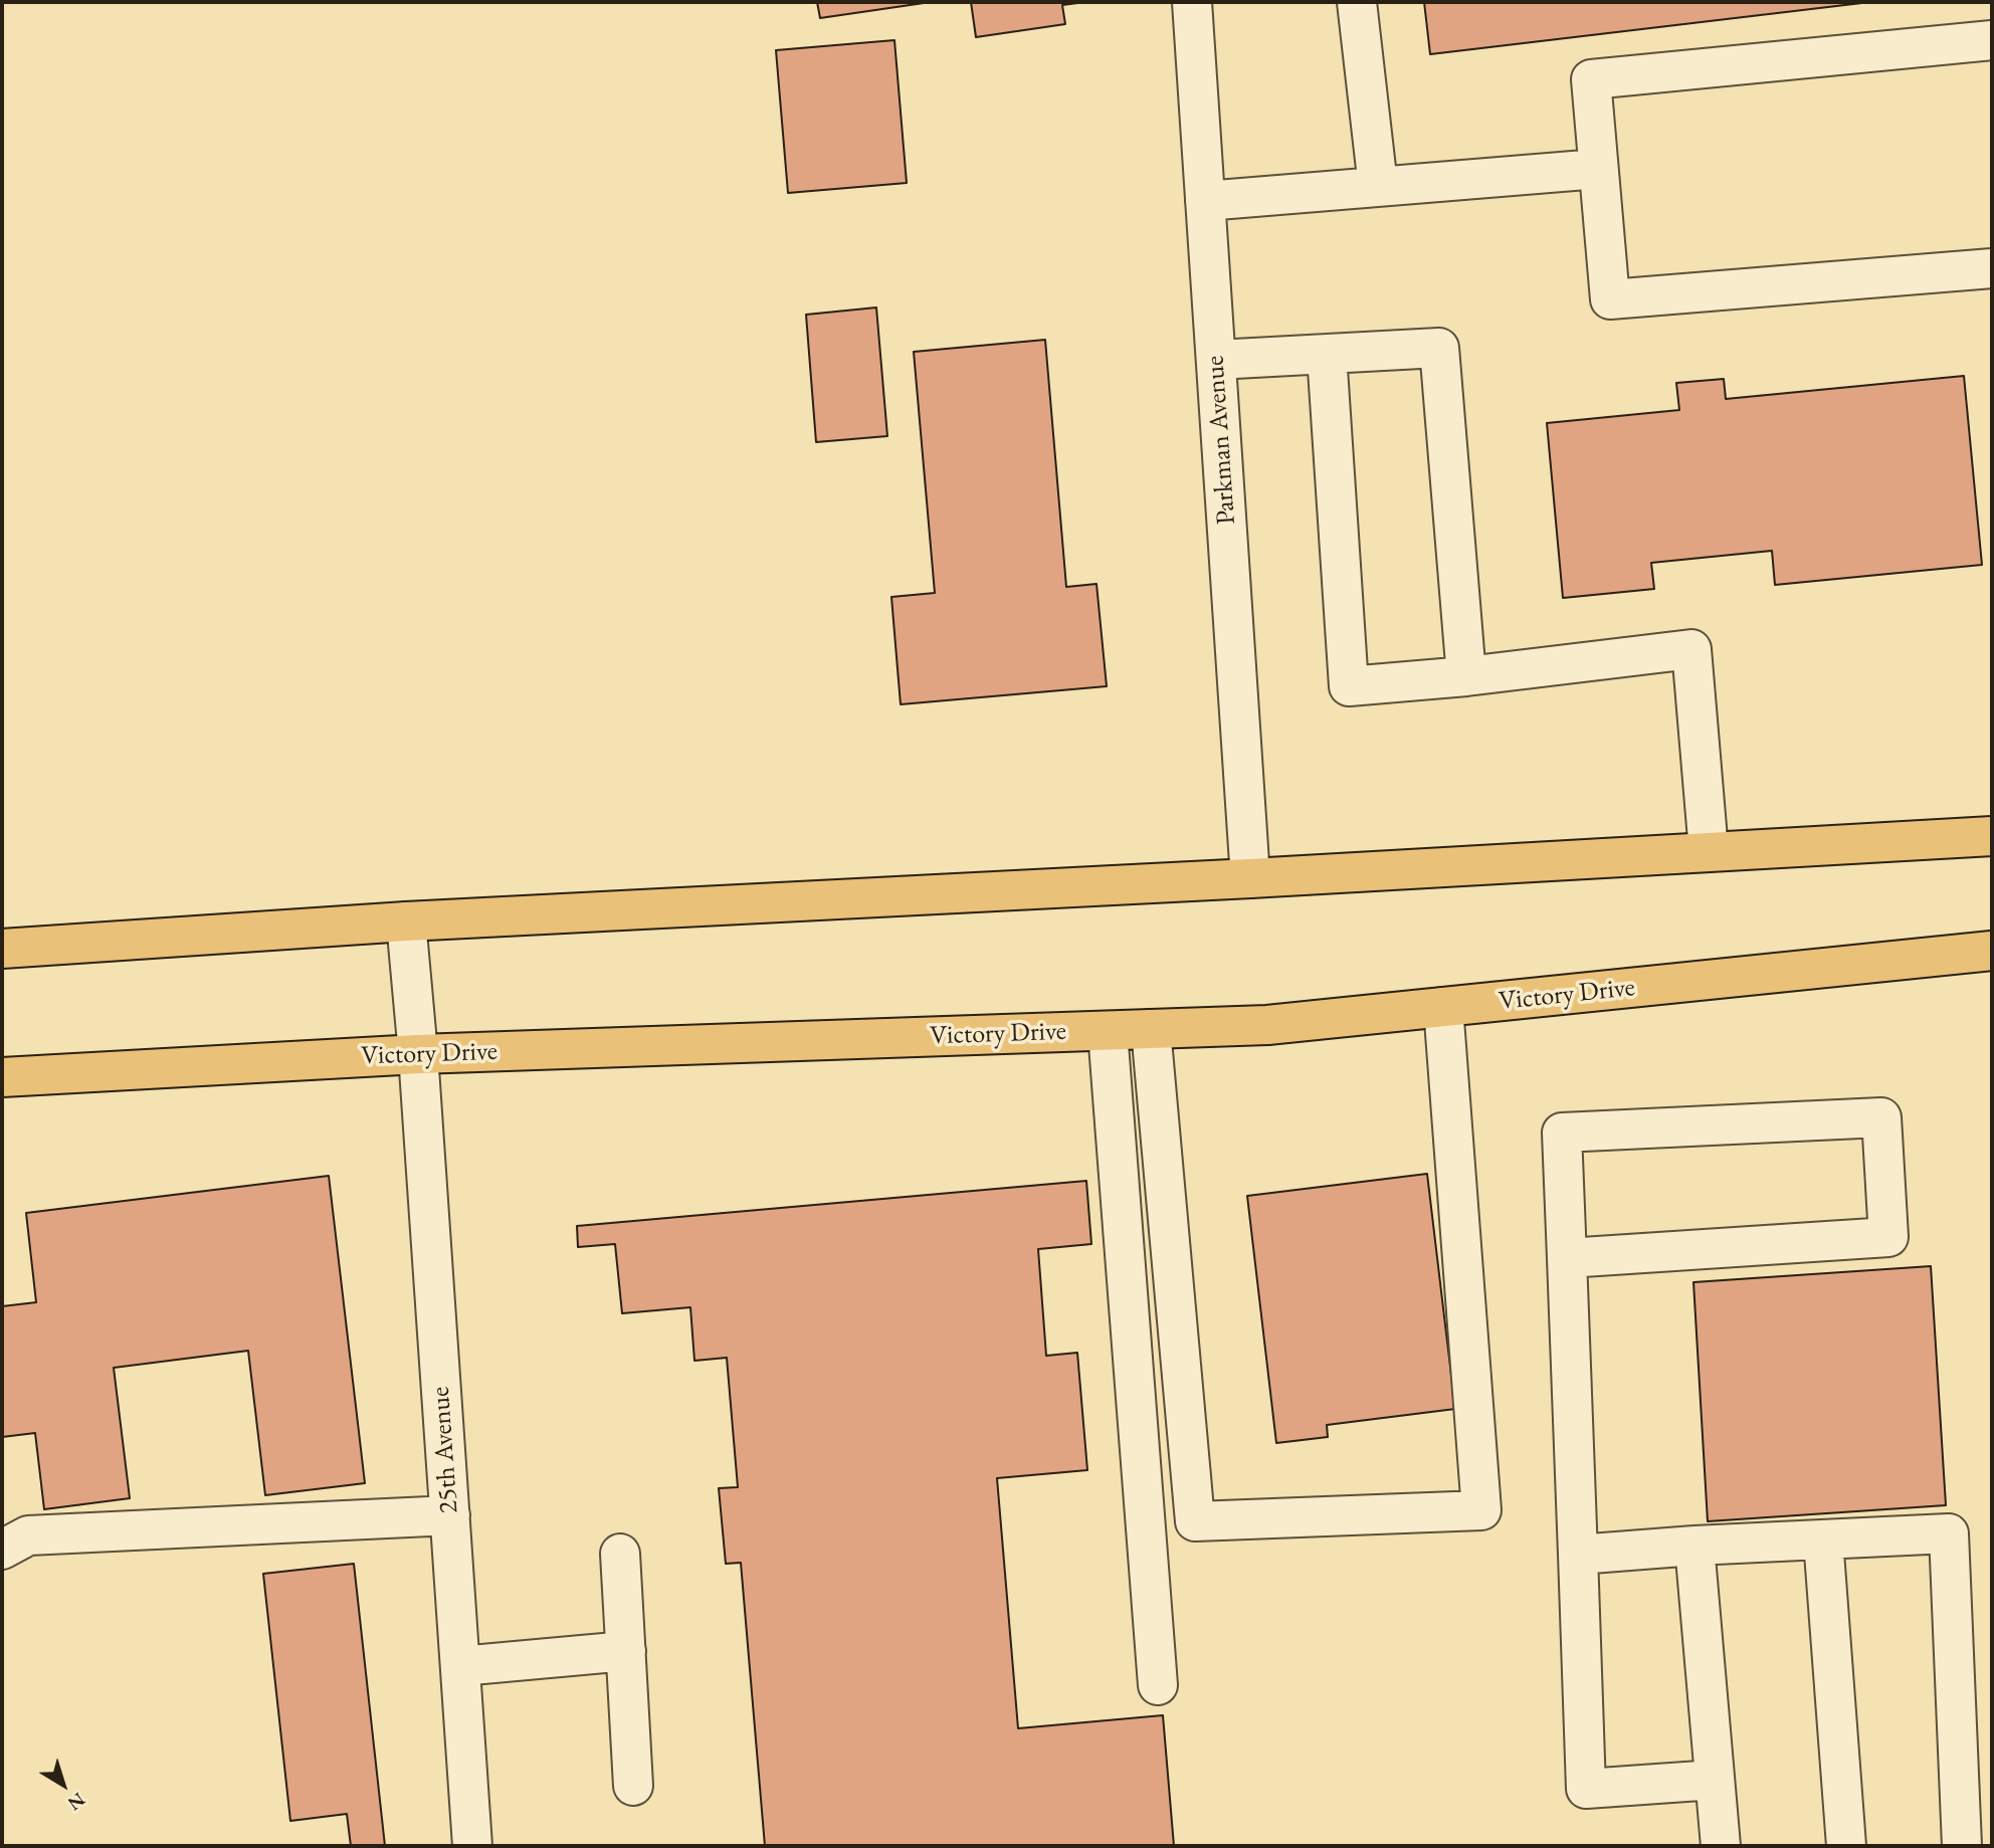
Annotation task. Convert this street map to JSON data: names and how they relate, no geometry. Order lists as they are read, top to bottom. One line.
{"streets":{"highway":["Victory Drive"],"street":["Parkman Avenue","25th Avenue"]},"crossings":[["Victory Drive","25th Avenue"]],"north":"bottom right"}
